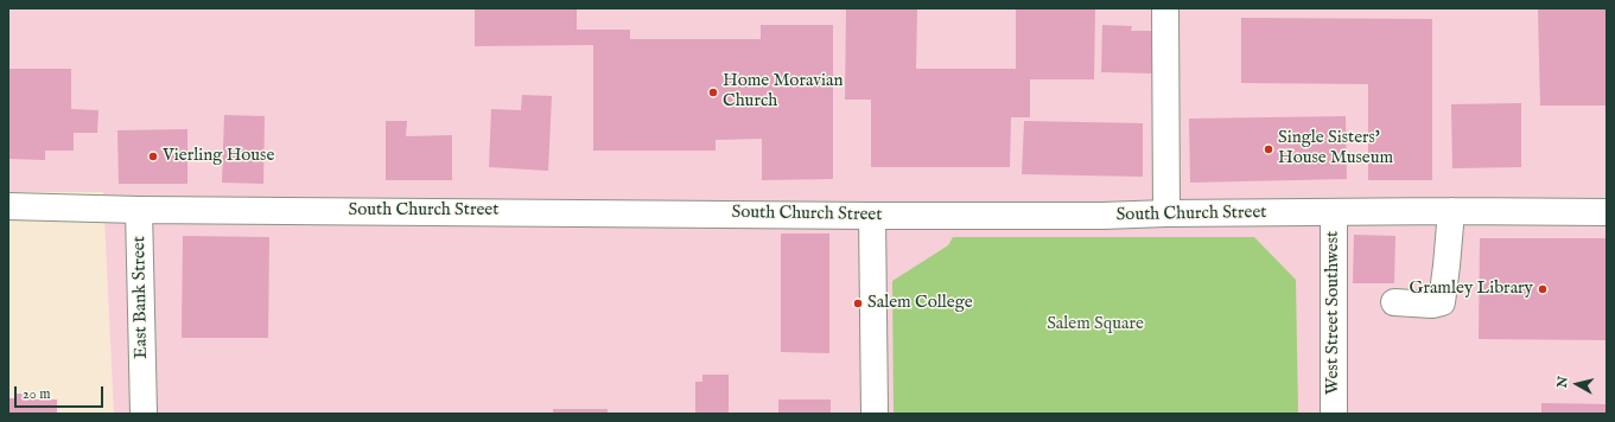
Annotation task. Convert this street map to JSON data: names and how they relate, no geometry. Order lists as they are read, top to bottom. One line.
{"streets":{"street":["South Church Street","East Bank Street","West Street Southwest"]},"crossings":[["South Church Street","East Bank Street"],["South Church Street","West Street Southwest"]],"parks":["Salem Square"],"places":["Home Moravian Church","Single Sisters' House Museum","Vierling House","Gramley Library","Salem College"],"scale_bar":"20 m","north":"left"}
